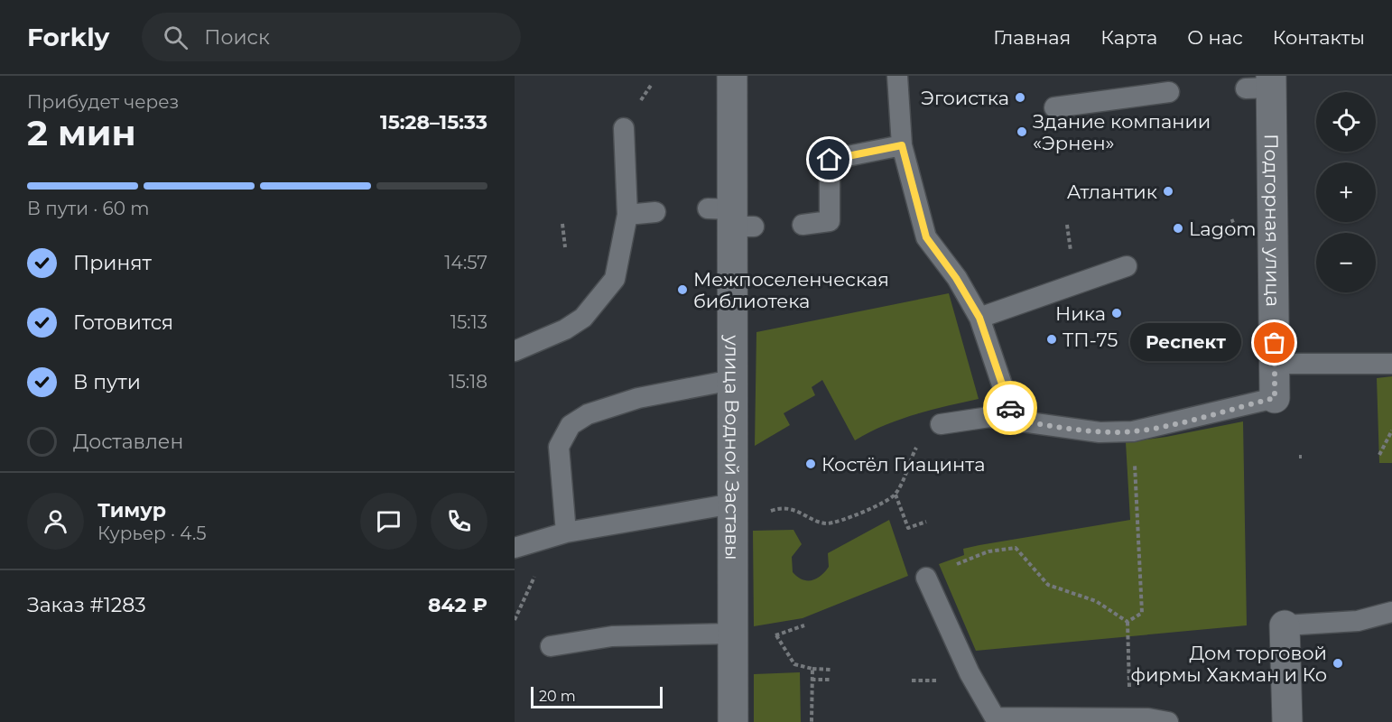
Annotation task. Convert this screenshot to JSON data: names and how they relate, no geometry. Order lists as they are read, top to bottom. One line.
{"streets":{"street":["Подгорная улица","улица Водной Заставы"]},"places":["Эгоистка","Здание компании «Эрнен»","Атлантик","Lagom","Межпоселенческая библиотека","Ника","ТП-75","Респект","Костёл Гиацинта","Дом торговой фирмы Хакман и Ко"],"scale_bar":"20 m","page":{"header":"Forkly","search":"Поиск","nav":["Главная","Карта","О нас","Контакты"],"heading":["2 мин","Прибудет через","15:28–15:33"],"panel":["Тимур","Курьер · 4.5","Заказ #1283","842 ₽"],"map_buttons":["+","−"],"bar":"В пути · 60 m","list":[["Принят","14:57"],["Готовится","15:13"],["В пути","15:18"],"Доставлен"],"bubble":"Респект","scale":"20 m"}}
